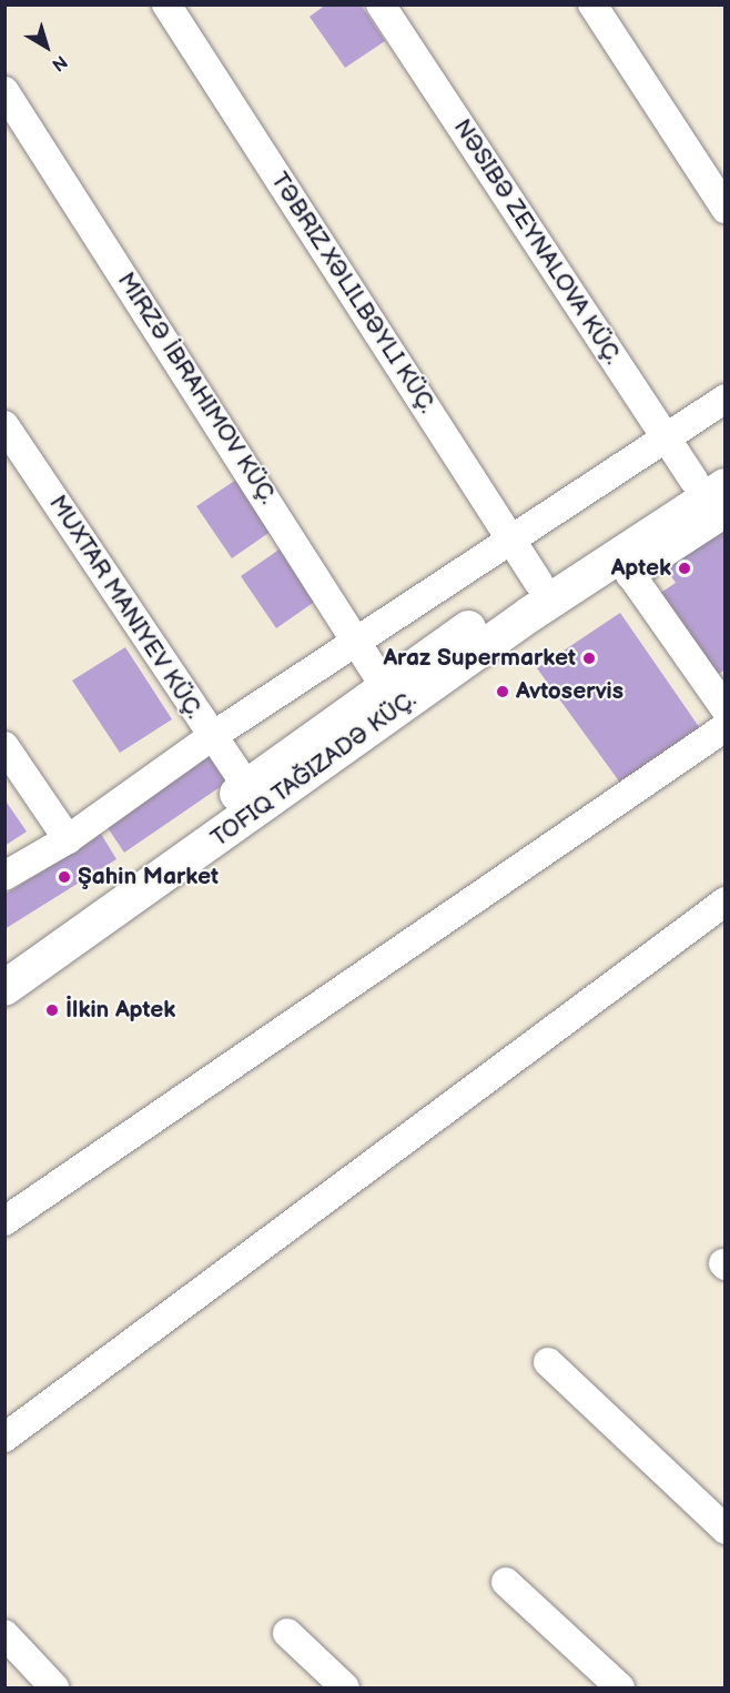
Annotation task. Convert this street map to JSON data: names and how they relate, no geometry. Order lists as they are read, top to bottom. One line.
{"streets":{"street":["NƏSIBƏ ZEYNALOVA KÜÇ.","TƏBRIZ XƏLILBƏYLI KÜÇ.","MIRZƏ İBRAHIMOV KÜÇ.","MUXTAR MANIYEV KÜÇ."]},"places":["Aptek","Araz Supermarket","Avtoservis","Şahin Market","İlkin Aptek"],"north":"bottom right"}
